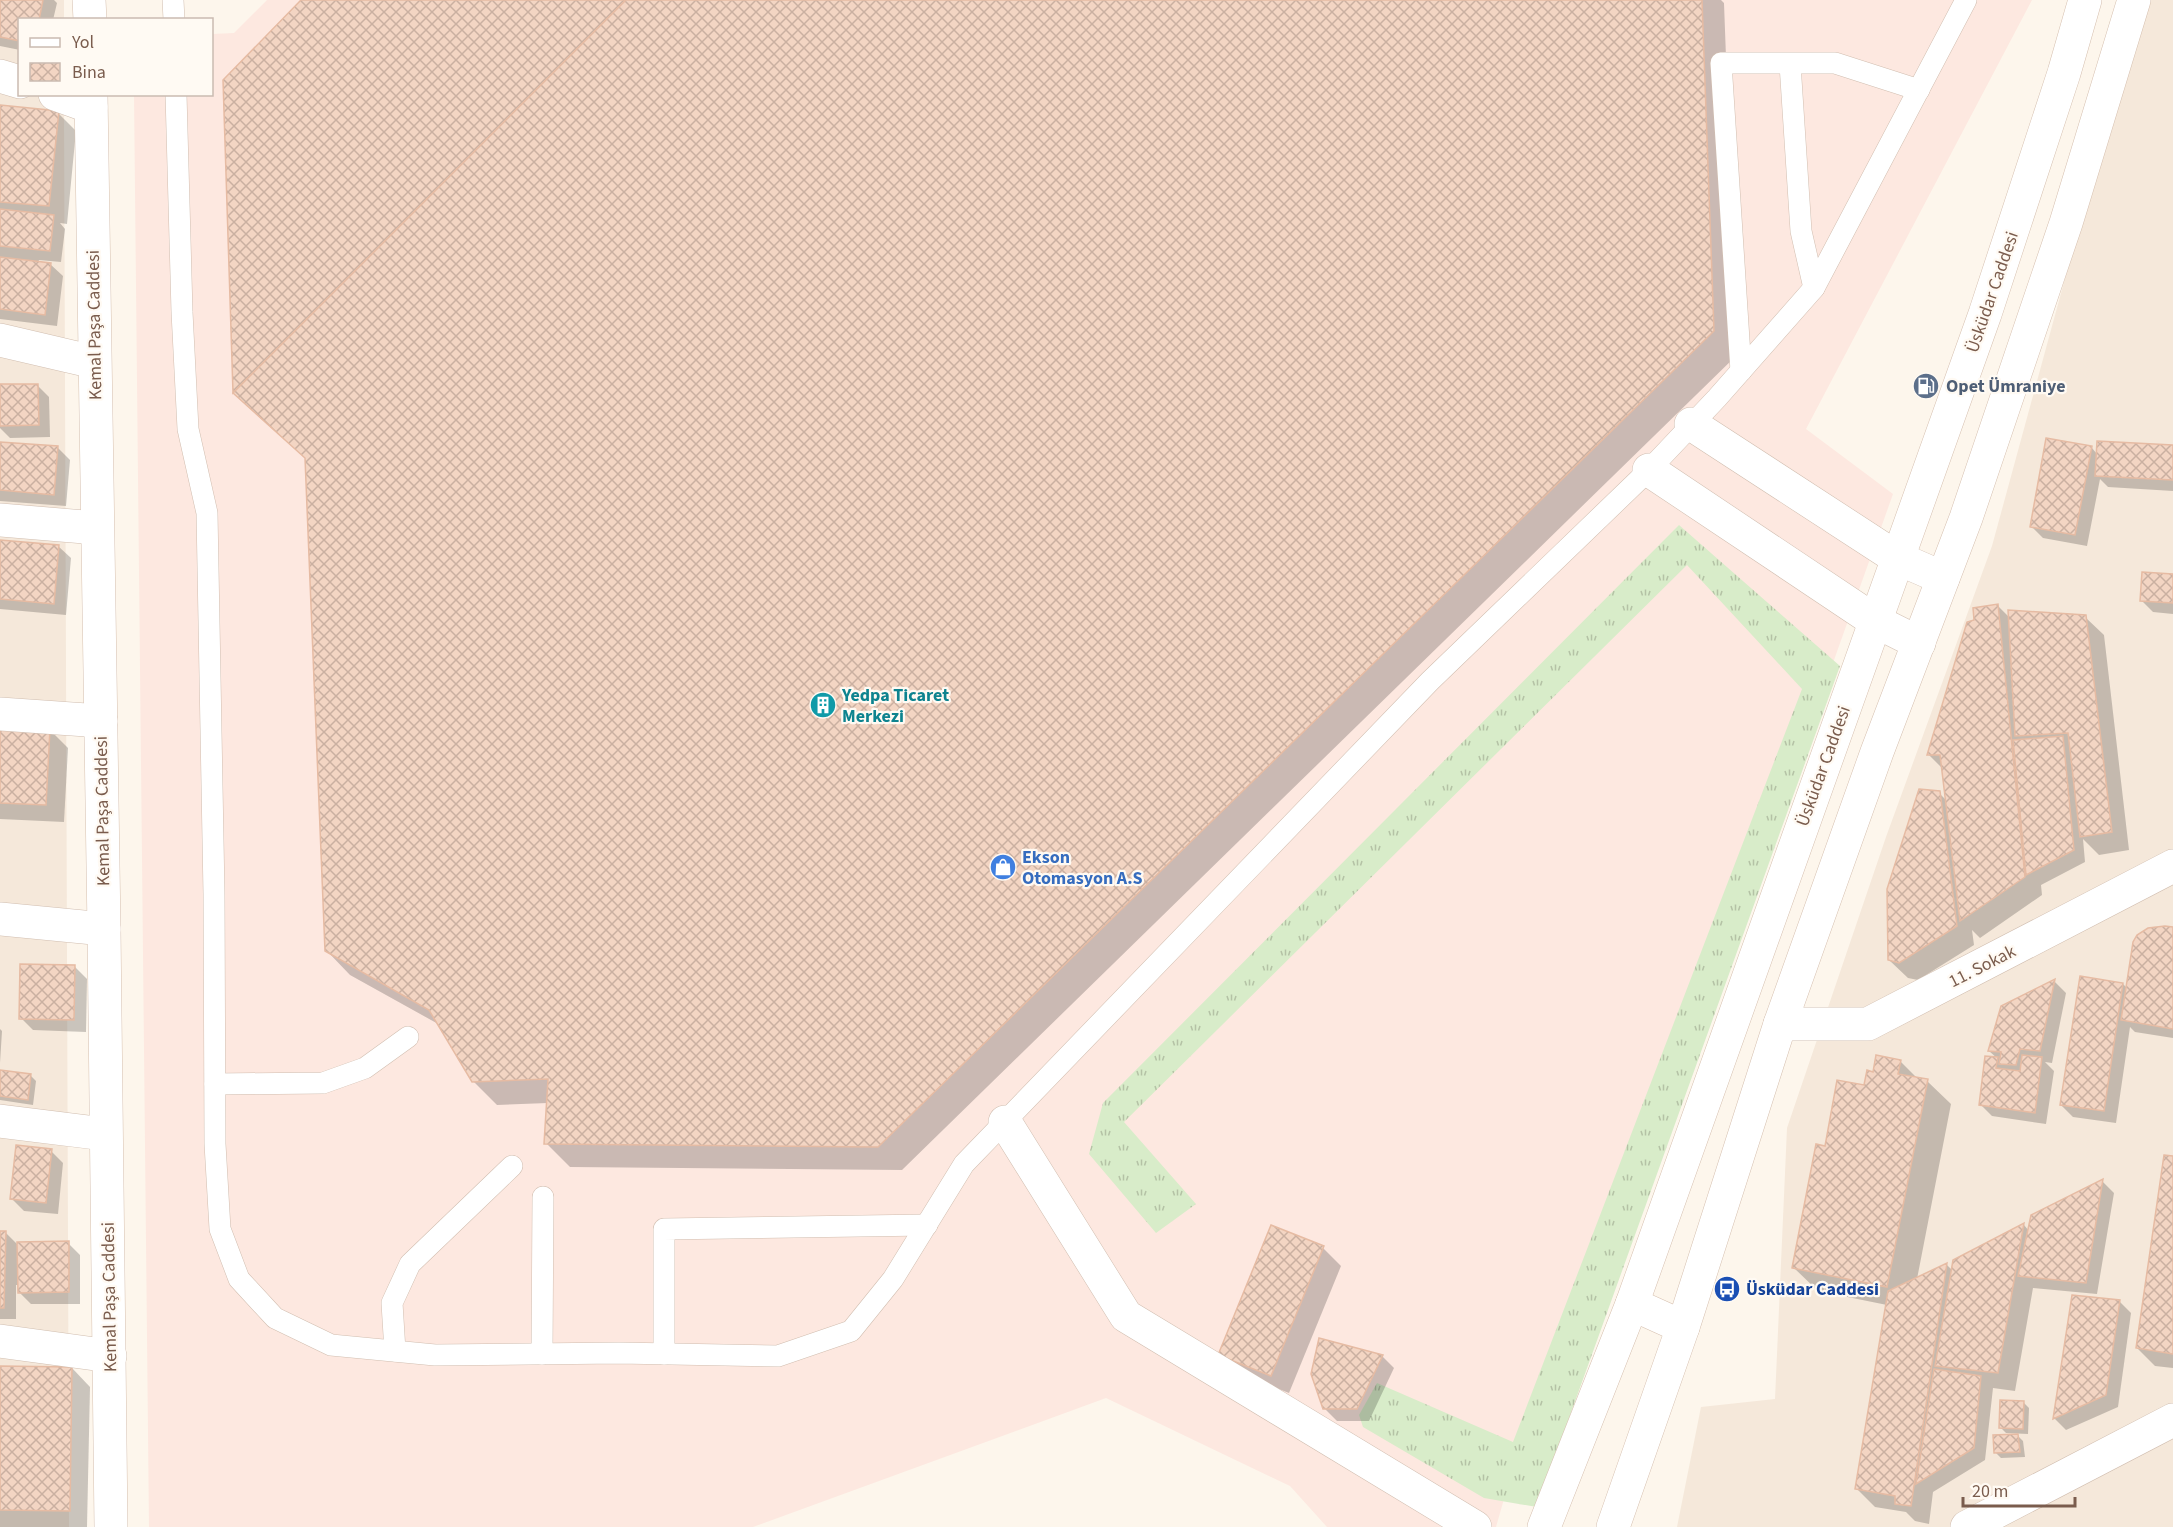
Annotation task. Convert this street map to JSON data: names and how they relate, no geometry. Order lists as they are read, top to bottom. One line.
{"streets":{"street":["Üsküdar Caddesi","Kemal Paşa Caddesi","11. Sokak"]},"places":{"fuel station":["Opet Ümraniye"],"building":["Yedpa Ticaret Merkezi"],"shop":["Ekson Otomasyon A.S"],"bus stop":["Üsküdar Caddesi"]},"legend":["Yol","Bina"],"scale_bar":"20 m"}
